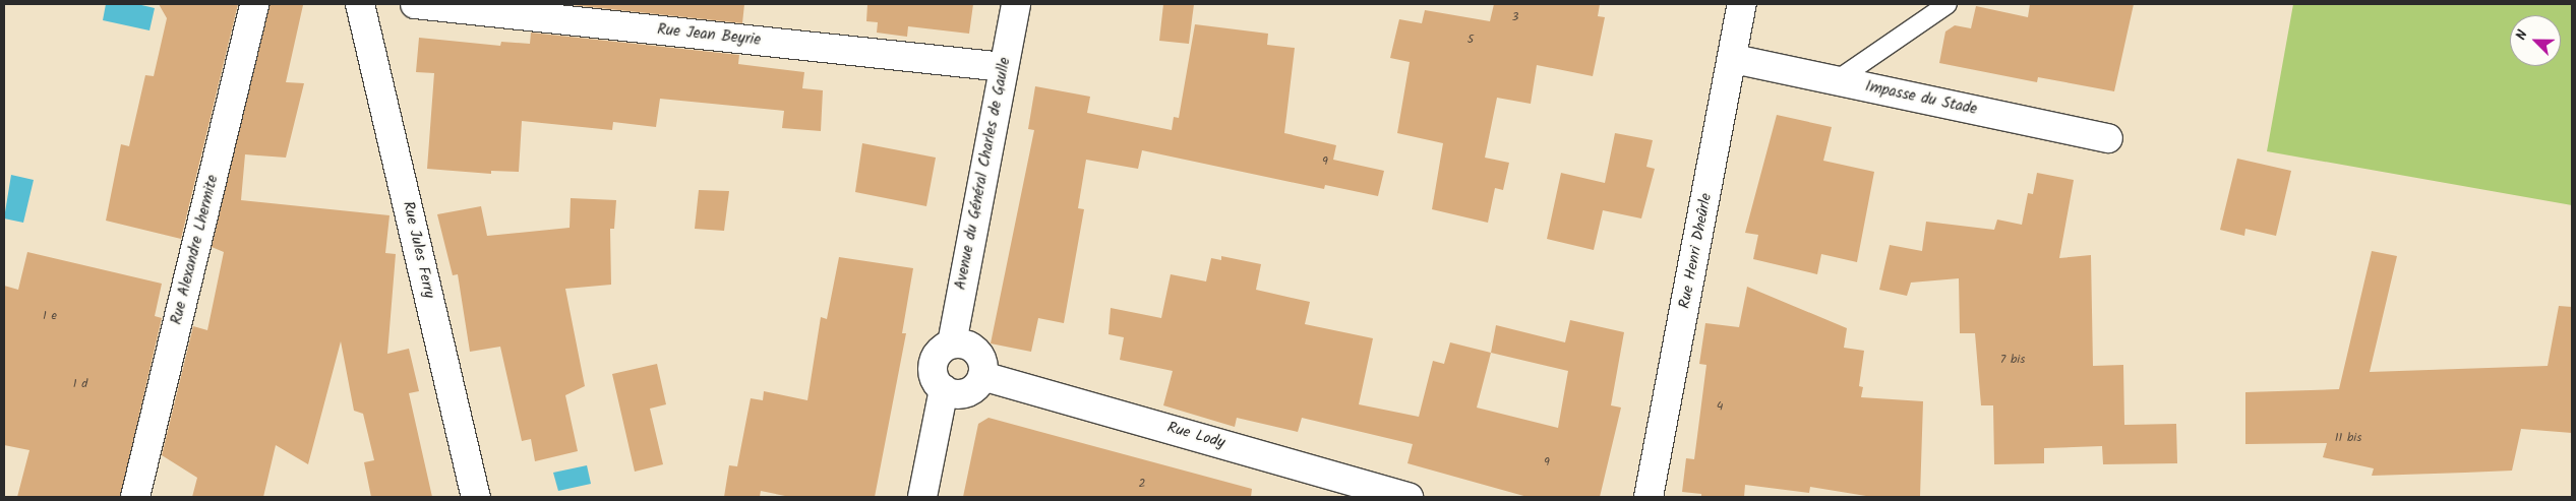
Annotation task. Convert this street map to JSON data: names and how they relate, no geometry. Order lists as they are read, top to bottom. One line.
{"streets":{"street":["Rue Jean Beyrie","Impasse du Stade","Avenue du Général Charles de Gaulle","Rue Alexandre Lhermite","Rue Jules Ferry","Rue Henri Dheûrle","Rue Lody"]},"crossings":[["Rue Jean Beyrie","Avenue du Général Charles de Gaulle"],["Impasse du Stade","Rue Henri Dheûrle"],["Avenue du Général Charles de Gaulle","Rue Lody"]],"house_numbers":["3","5","9","1 e","7 bis","1 d","4","11 bis","9","2"],"north":"top left"}
